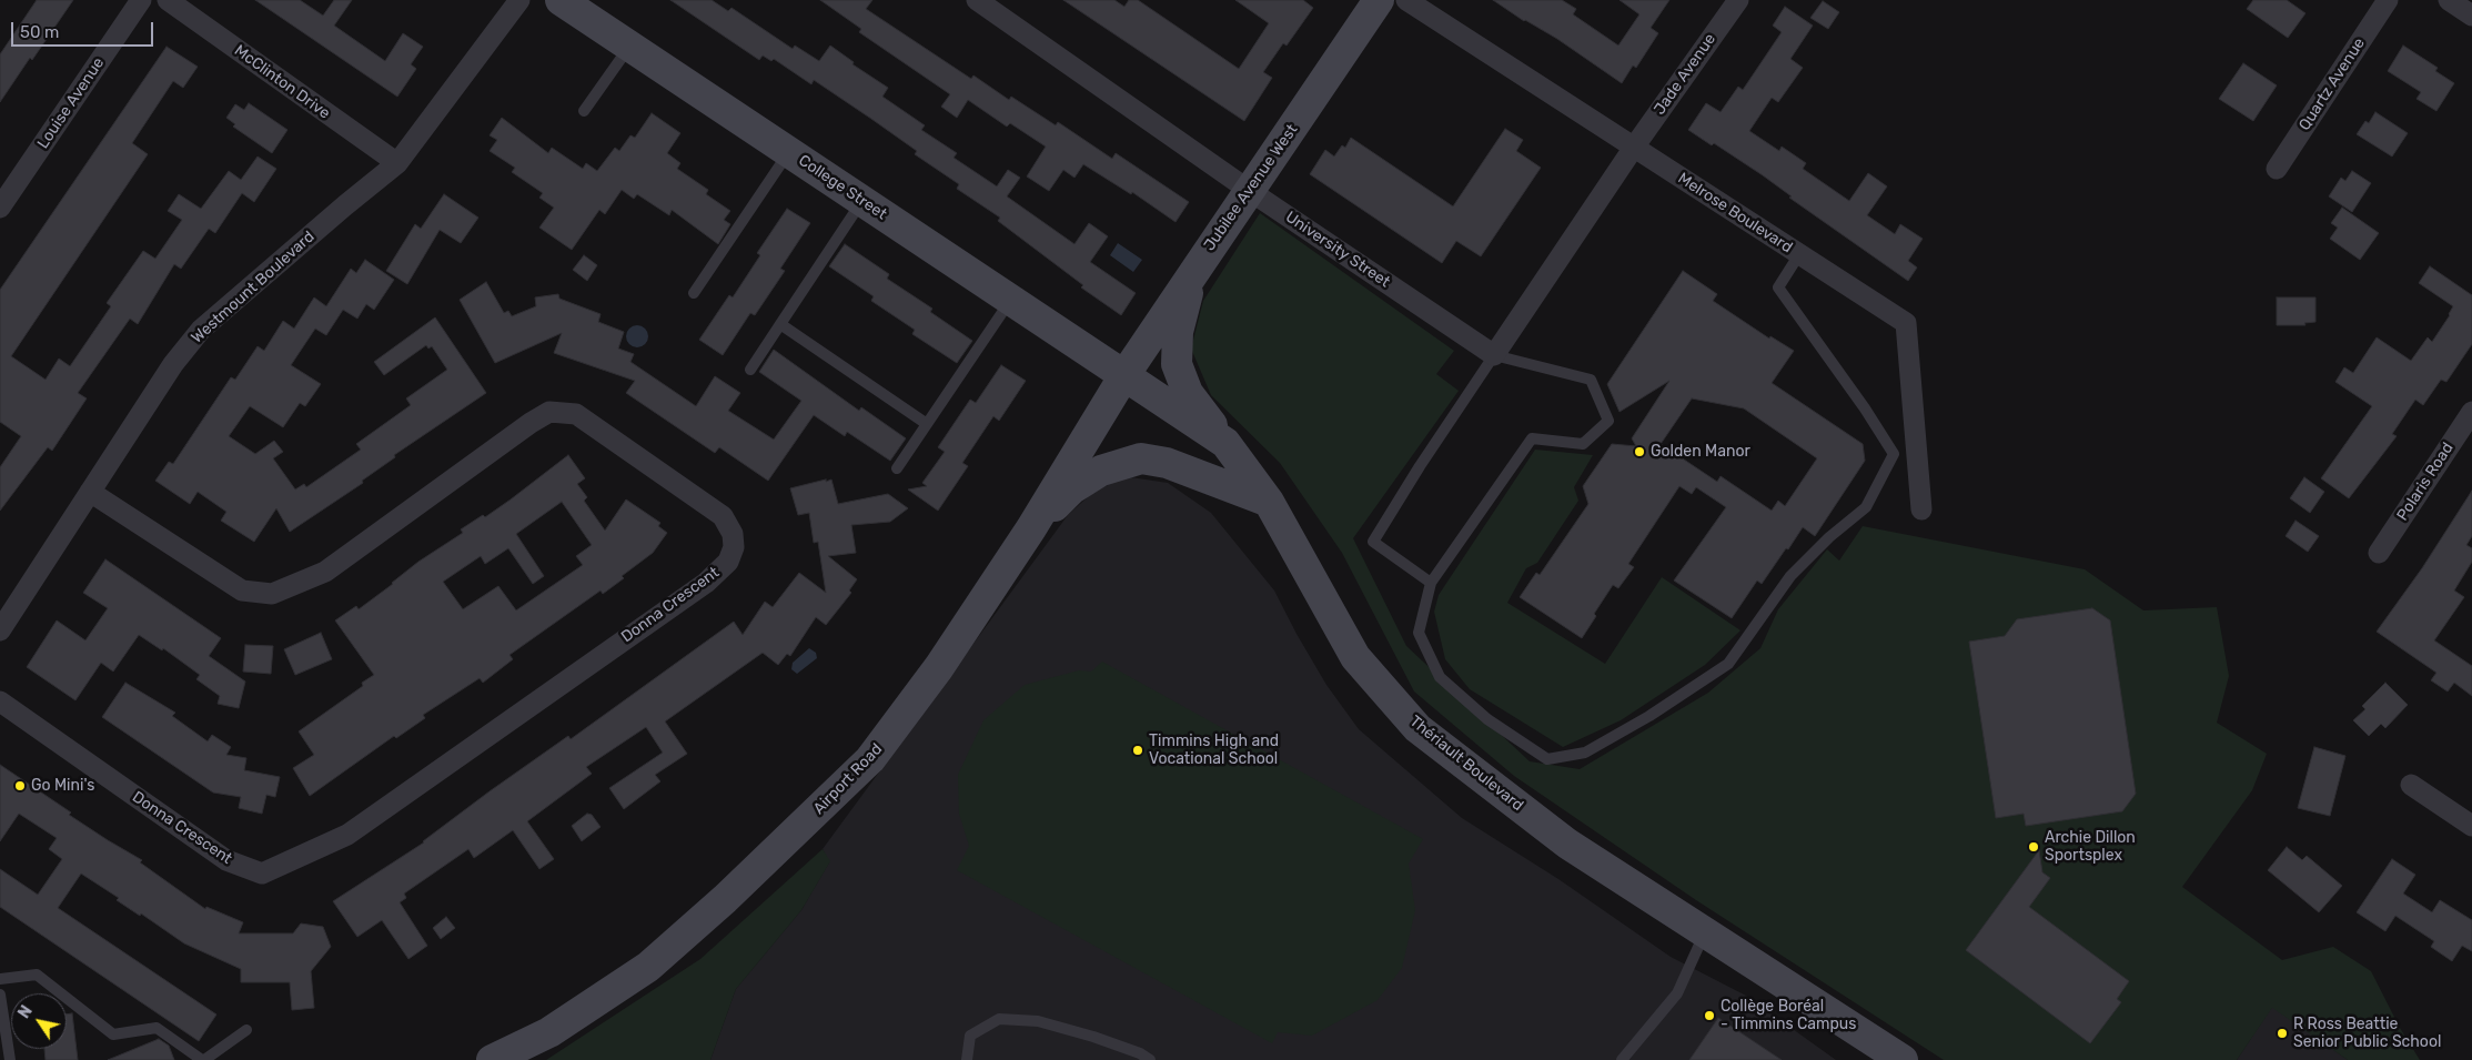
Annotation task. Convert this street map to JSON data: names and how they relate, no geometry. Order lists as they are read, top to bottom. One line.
{"streets":{"main road":["College Street","Jubilee Avenue West","Thériault Boulevard","Airport Road"],"street":["Jade Avenue","McClinton Drive","Quartz Avenue","Louise Avenue","Melrose Boulevard","University Street","Westmount Boulevard","Polaris Road","Donna Crescent"]},"crossings":[["Jade Avenue","Melrose Boulevard"],["McClinton Drive","Westmount Boulevard"],["College Street","Jubilee Avenue West"],["College Street","Thériault Boulevard"],["College Street","Airport Road"],["Jubilee Avenue West","University Street"],["Jubilee Avenue West","Thériault Boulevard"],["Jubilee Avenue West","Airport Road"],["Westmount Boulevard","Donna Crescent"],["Thériault Boulevard","Airport Road"]],"places":["Golden Manor","Timmins High and Vocational School","Go Mini's","Archie Dillon Sportsplex","Collège Boréal - Timmins Campus","R Ross Beattie Senior Public School"],"scale_bar":"50 m","north":"top left"}
